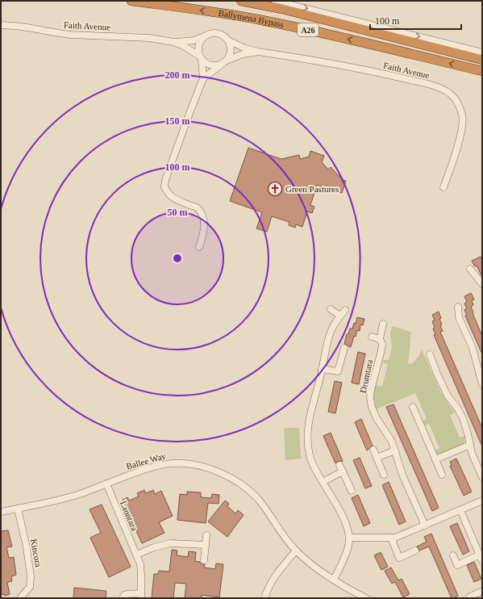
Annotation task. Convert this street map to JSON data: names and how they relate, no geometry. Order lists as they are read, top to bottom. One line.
{"streets":{"highway":["Ballymena Bypass","A26"],"street":["Faith Avenue","Drumtara","Ballee Way","Lanntara","Kincora"]},"crossings":[["Ballee Way","Lanntara"],["Ballee Way","Kincora"]],"places":{"church":["Green Pastures"]},"scale_bar":"100 m","rings":["200 m","150 m","100 m","50 m"]}
